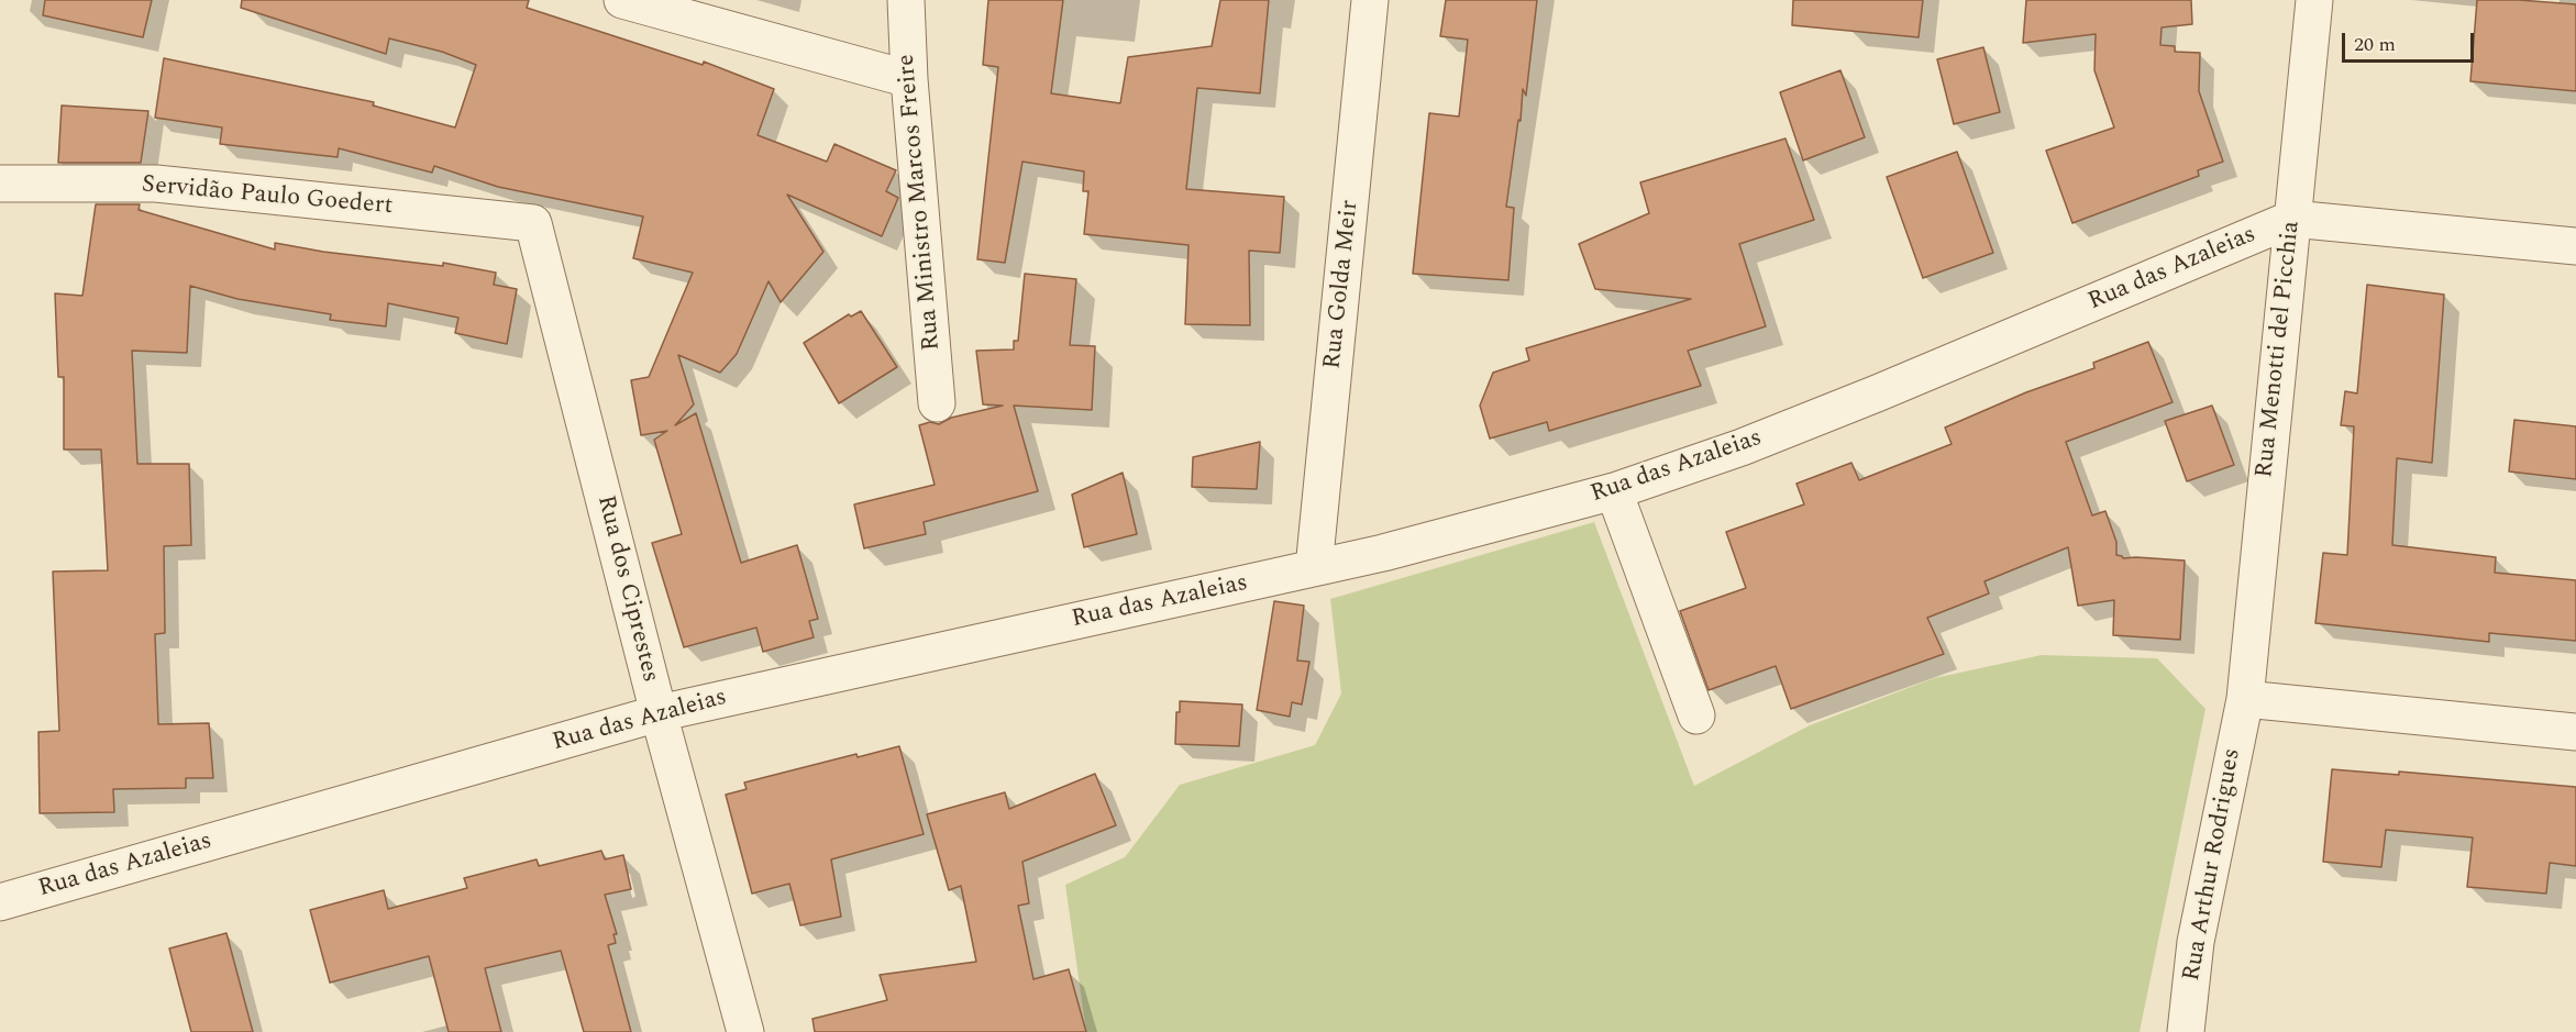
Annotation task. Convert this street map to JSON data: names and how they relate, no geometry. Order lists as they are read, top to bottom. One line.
{"streets":{"street":["Servidão Paulo Goedert","Rua Ministro Marcos Freire","Rua das Azaleias","Rua Golda Meir","Rua Menotti del Picchia","Rua dos Ciprestes","Rua Arthur Rodrigues"]},"crossings":[["Servidão Paulo Goedert","Rua dos Ciprestes"],["Rua das Azaleias","Rua Golda Meir"],["Rua das Azaleias","Rua Menotti del Picchia"],["Rua das Azaleias","Rua dos Ciprestes"],["Rua Menotti del Picchia","Rua Arthur Rodrigues"]],"scale_bar":"20 m"}
